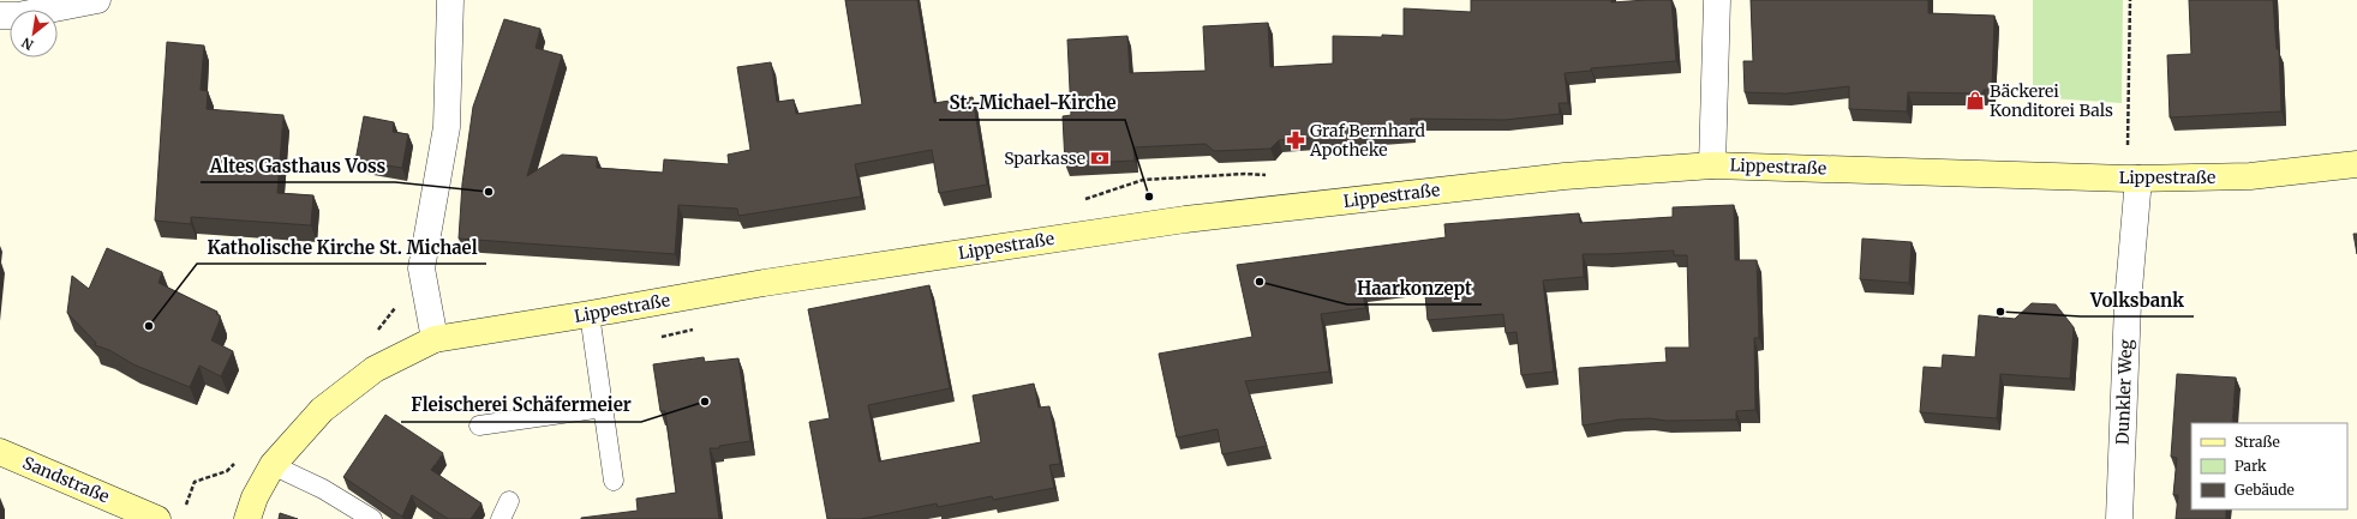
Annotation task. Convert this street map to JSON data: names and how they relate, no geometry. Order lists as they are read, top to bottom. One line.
{"streets":{"main road":["Lippestraße","Sandstraße"],"street":["Dunkler Weg"]},"crossings":[["Lippestraße","Dunkler Weg"]],"places":{"shop":["Bäckerei Konditorei Bals"],"pharmacy":["Graf Bernhard Apotheke"],"bank":["Sparkasse"],"other":["Altes Gasthaus Voss","St.-Michael-Kirche","Haarkonzept","Volksbank","Katholische Kirche St. Michael","Fleischerei Schäfermeier"]},"legend":["Straße","Park","Gebäude"],"north":"bottom left"}
